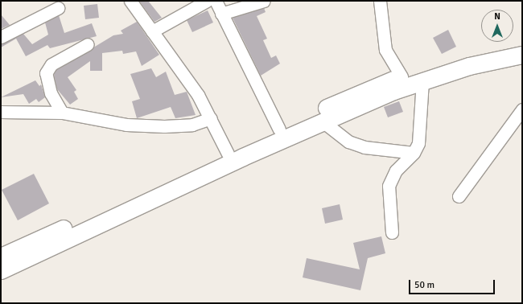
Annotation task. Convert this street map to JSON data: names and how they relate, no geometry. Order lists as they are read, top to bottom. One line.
{"scale_bar":"50 m","north":"top"}
